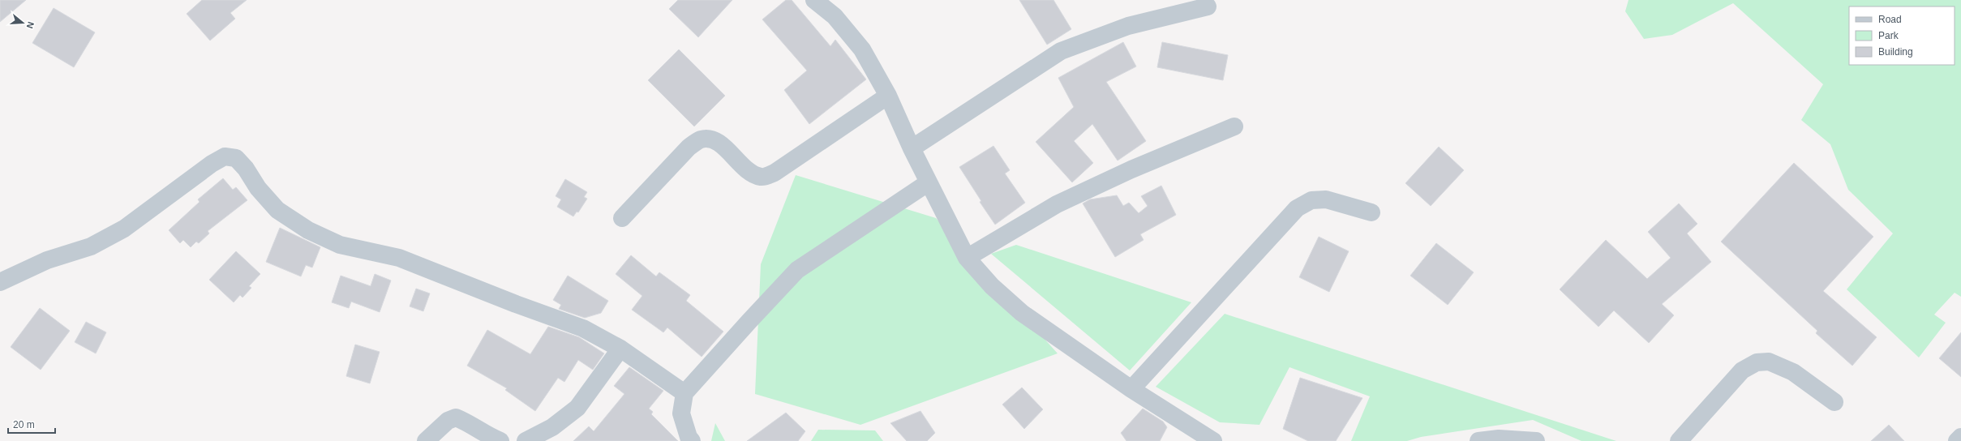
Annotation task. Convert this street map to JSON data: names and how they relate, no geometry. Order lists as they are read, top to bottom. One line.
{"legend":["Road","Park","Building"],"scale_bar":"20 m","north":"right"}
